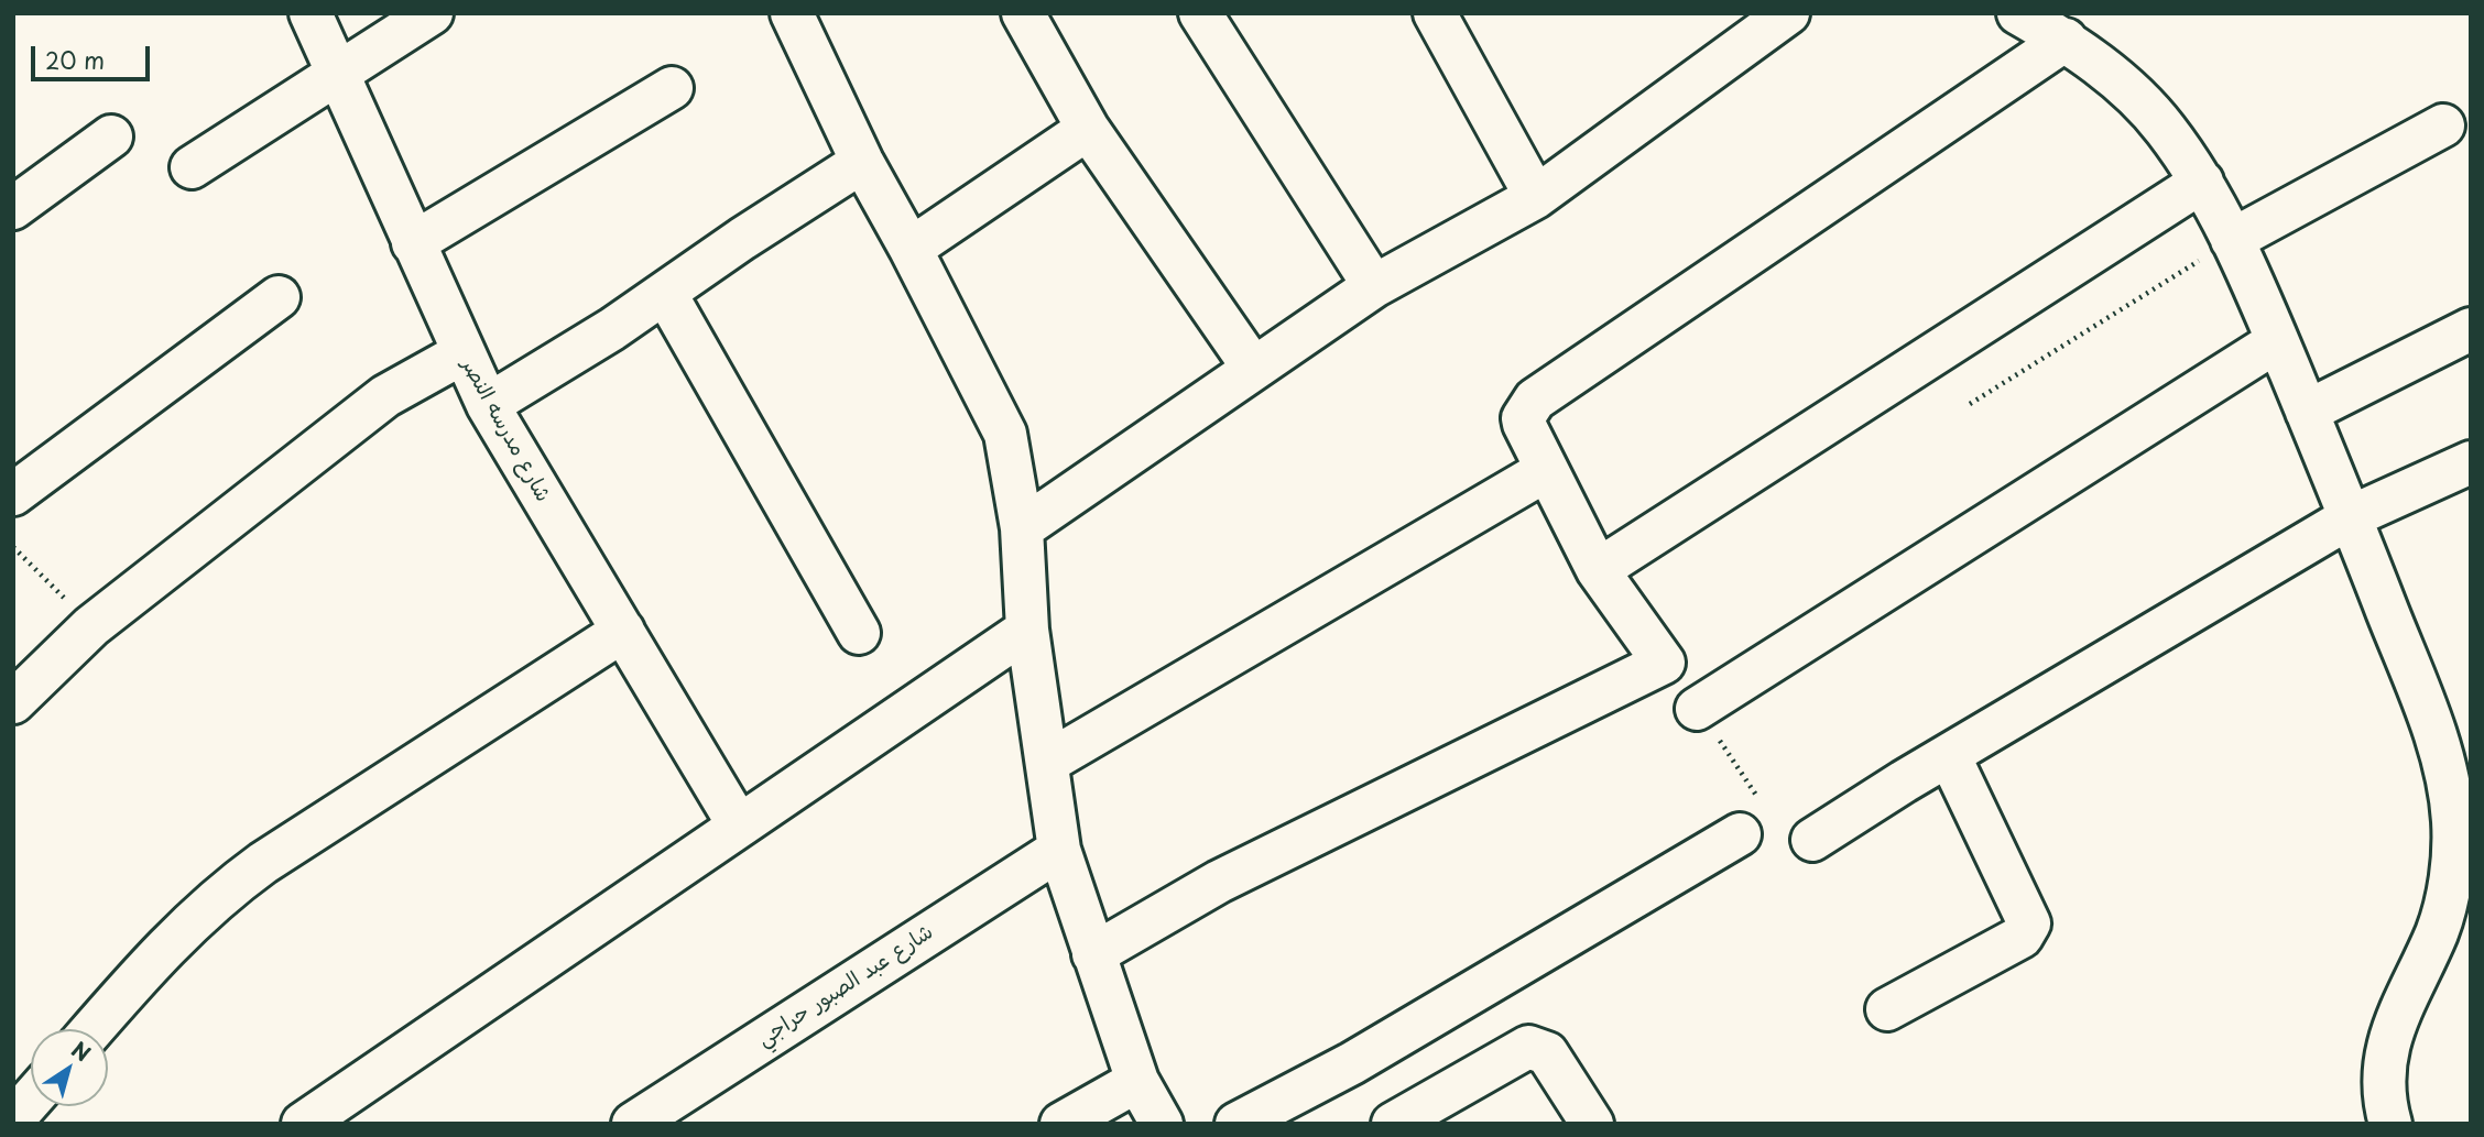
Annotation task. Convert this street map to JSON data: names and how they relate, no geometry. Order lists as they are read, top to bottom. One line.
{"streets":{"street":["شارع مدرسه النصر","شارع عبد الصبور حراجي"]},"scale_bar":"20 m","north":"top right"}
